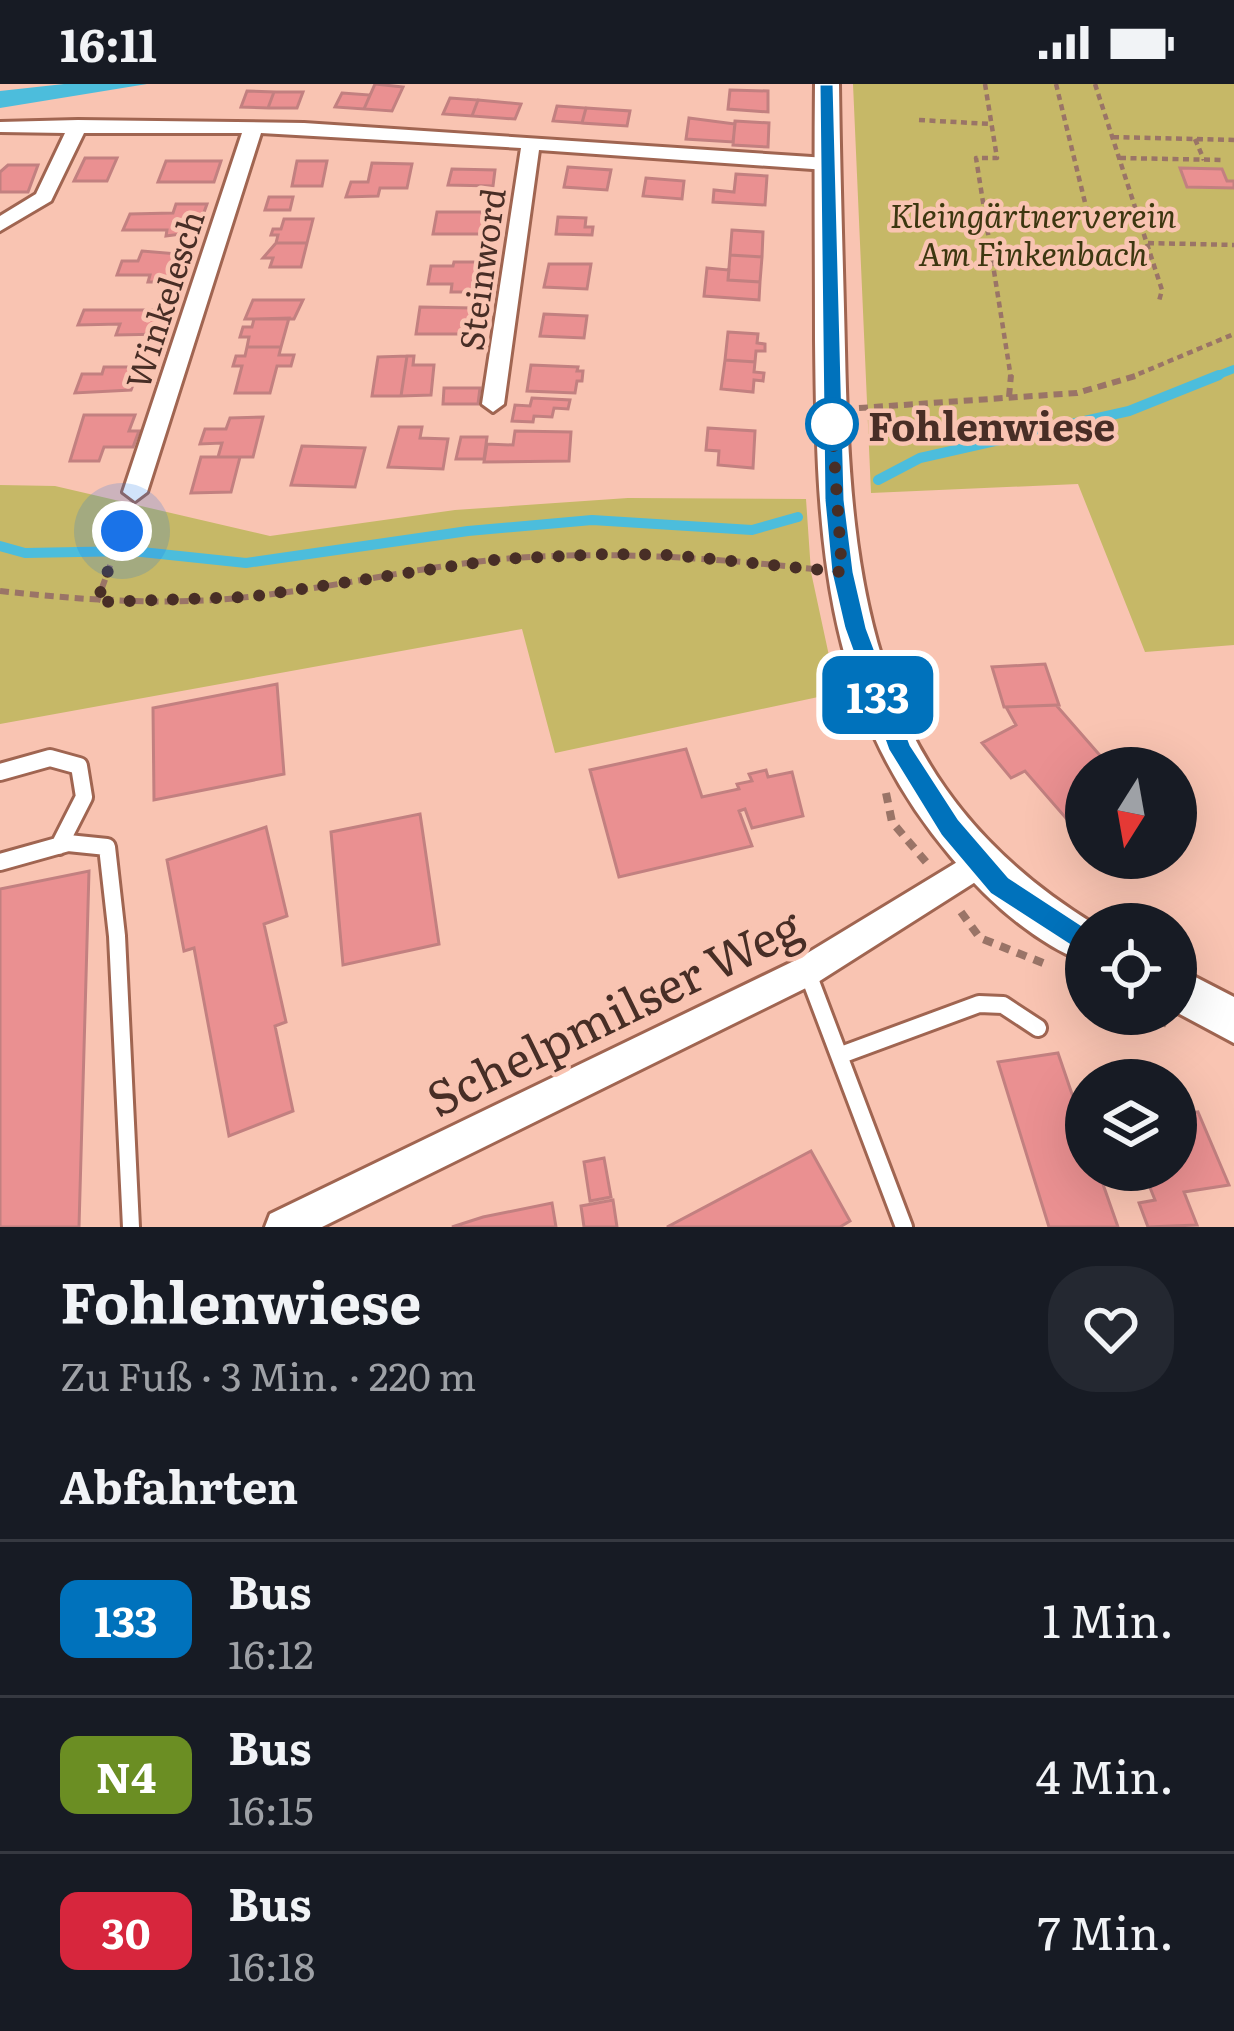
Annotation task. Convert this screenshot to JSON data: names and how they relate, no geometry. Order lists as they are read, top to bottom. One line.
{"streets":{"street":["Steinword","Winkelesch","Schelpmilser Weg"]},"parks":["Kleingärtnerverein Am Finkenbach"],"places":["Fohlenwiese"],"lines":["bus line 133"],"north":"bottom","page":{"status":"16:11","on_map":"133","heading":[["Fohlenwiese","Zu Fuß · 3 Min. · 220 m"],"Abfahrten"],"list":[{"mark":"133","name":"Bus","note":"16:12","value":"1 Min."},{"mark":"N4","name":"Bus","note":"16:15","value":"4 Min."},{"mark":"30","name":"Bus","note":"16:18","value":"7 Min."}]}}
